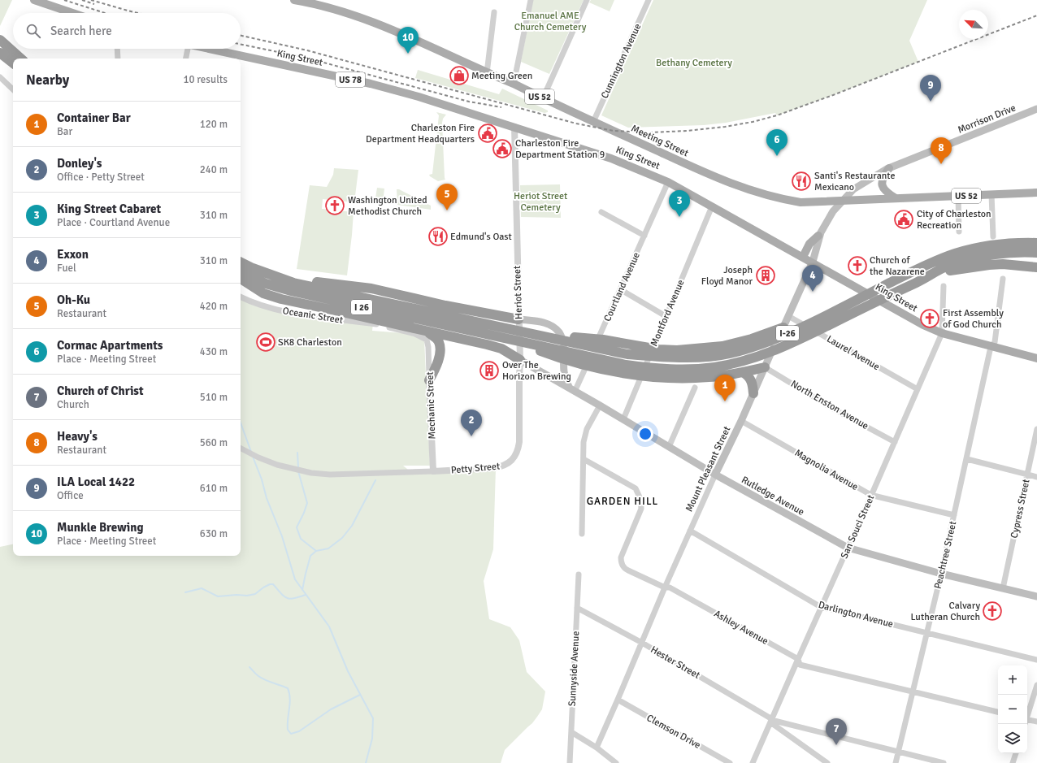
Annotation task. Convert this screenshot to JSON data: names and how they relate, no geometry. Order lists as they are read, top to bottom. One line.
{"streets":{"highway":["I 26","I-26"],"main road":["King Street","US 78","US 52","Morrison Drive","Meeting Street","Mount Pleasant Street","Rutledge Avenue"],"street":["Cunnington Avenue","Courtland Avenue","Heriot Street","Montford Avenue","Oceanic Street","Laurel Avenue","North Enston Avenue","Mechanic Street","Petty Street","Magnolia Avenue","Cypress Street","San Souci Street","Peachtree Street","Darlington Avenue","Ashley Avenue","Hester Street","Sunnyside Avenue","Clemson Drive"]},"crossings":[["King Street","Courtland Avenue"],["King Street","Heriot Street"],["King Street","Montford Avenue"],["King Street","Mount Pleasant Street"],["King Street","San Souci Street"],["King Street","Peachtree Street"],["Cunnington Avenue","Meeting Street"],["Morrison Drive","Meeting Street"],["Morrison Drive","Mount Pleasant Street"],["Meeting Street","Mount Pleasant Street"],["Courtland Avenue","Rutledge Avenue"],["Heriot Street","Petty Street"],["Heriot Street","Rutledge Avenue"],["I 26","I-26"],["Montford Avenue","Rutledge Avenue"],["Laurel Avenue","Mount Pleasant Street"],["Laurel Avenue","San Souci Street"],["North Enston Avenue","Mount Pleasant Street"],["North Enston Avenue","San Souci Street"],["Mechanic Street","Petty Street"],["Mount Pleasant Street","Magnolia Avenue"],["Mount Pleasant Street","Rutledge Avenue"],["Mount Pleasant Street","Darlington Avenue"],["Mount Pleasant Street","Ashley Avenue"],["Mount Pleasant Street","Hester Street"],["Mount Pleasant Street","Clemson Drive"],["Magnolia Avenue","San Souci Street"],["Magnolia Avenue","Peachtree Street"],["Rutledge Avenue","Cypress Street"],["Rutledge Avenue","San Souci Street"],["Rutledge Avenue","Peachtree Street"],["San Souci Street","Darlington Avenue"],["San Souci Street","Ashley Avenue"],["San Souci Street","Hester Street"],["Peachtree Street","Darlington Avenue"],["Peachtree Street","Ashley Avenue"],["Hester Street","Sunnyside Avenue"]],"districts":["GARDEN HILL"],"parks":["Emanuel AME Church Cemetery","Bethany Cemetery","Heriot Street Cemetery"],"places":{"shop":["Meeting Green"],"public building":["Charleston Fire Department Headquarters","Charleston Fire Department Station 9","City of Charleston Recreation"],"restaurant":["Santi's Restaurante Mexicano","Edmund's Oast"],"church":["Washington United Methodist Church","Church of the Nazarene","First Assembly of God Church","Calvary Lutheran Church"],"building":["Joseph Floyd Manor","Over The Horizon Brewing"],"sports":["SK8 Charleston"]},"north":"top left","page":{"search":"Search here","pins":["10","9","6","8","5","3","4","1","2","7"],"heading":["Nearby","10 results"],"list":[{"mark":"1","name":"Container Bar","note":"Bar","value":"120 m"},{"mark":"2","name":"Donley's","note":"Office · Petty Street","value":"240 m"},{"mark":"3","name":"King Street Cabaret","note":"Place · Courtland Avenue","value":"310 m"},{"mark":"4","name":"Exxon","note":"Fuel","value":"310 m"},{"mark":"5","name":"Oh-Ku","note":"Restaurant","value":"420 m"},{"mark":"6","name":"Cormac Apartments","note":"Place · Meeting Street","value":"430 m"},{"mark":"7","name":"Church of Christ","note":"Church","value":"510 m"},{"mark":"8","name":"Heavy's","note":"Restaurant","value":"560 m"},{"mark":"9","name":"ILA Local 1422","note":"Office","value":"610 m"},{"mark":"10","name":"Munkle Brewing","note":"Place · Meeting Street","value":"630 m"}],"map_buttons":["+","−"]}}
